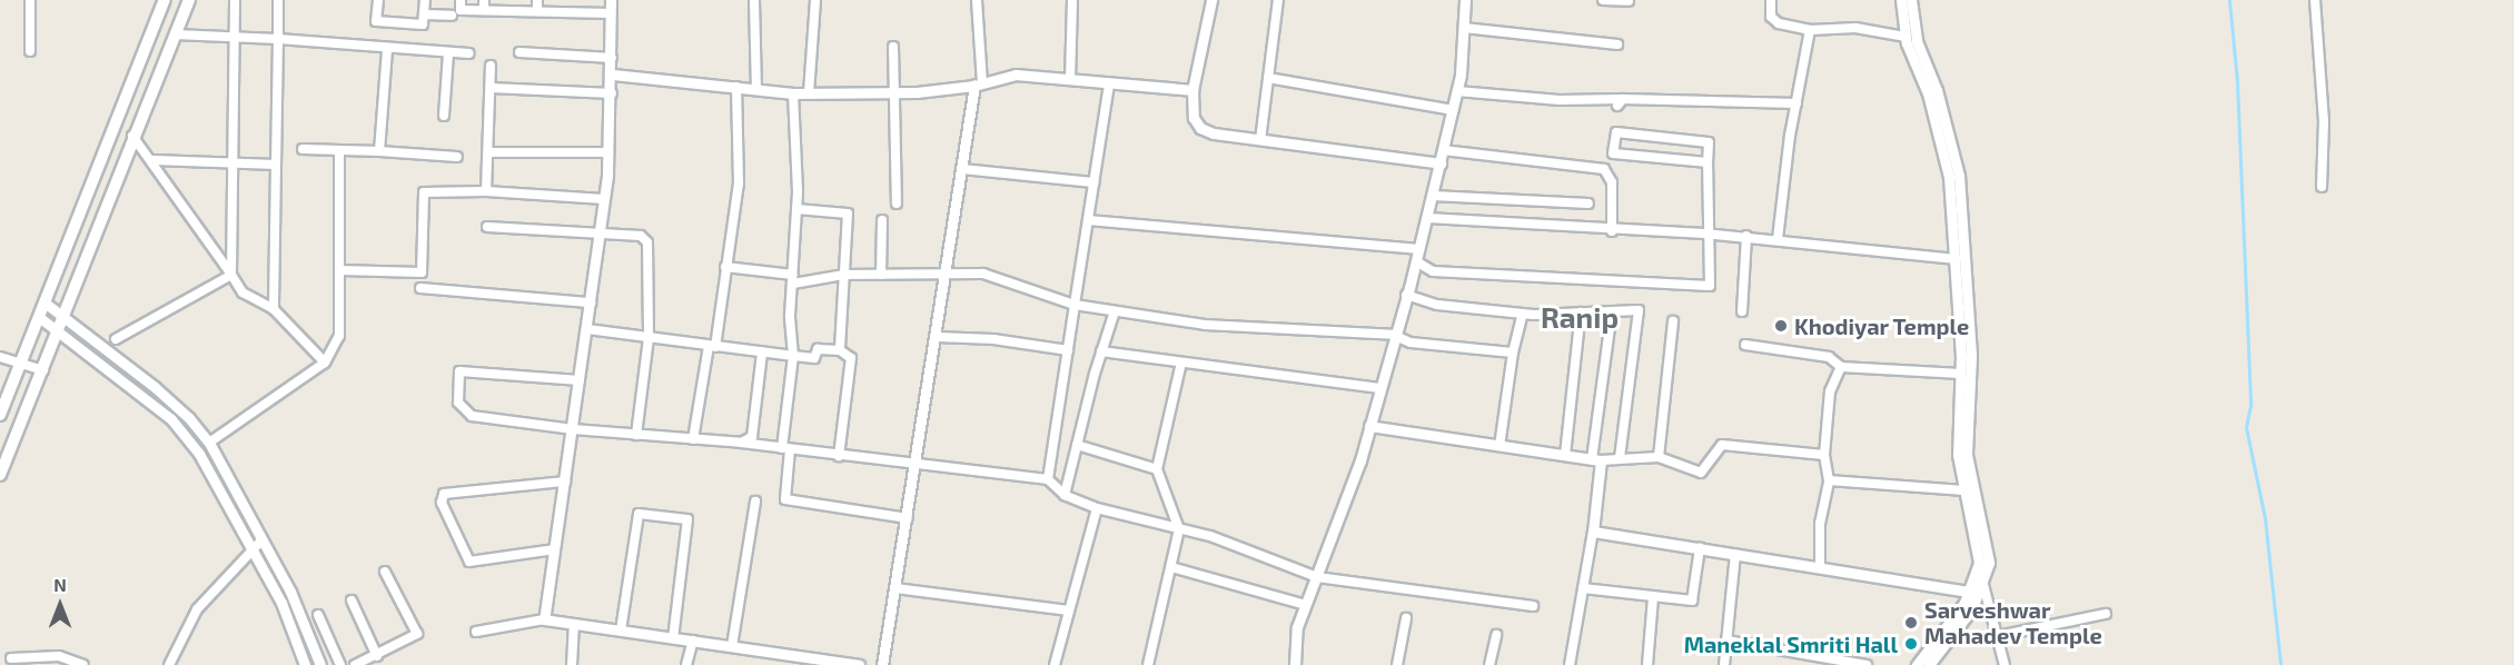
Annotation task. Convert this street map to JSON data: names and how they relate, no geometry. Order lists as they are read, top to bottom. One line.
{"districts":["Ranip"],"places":["Khodiyar Temple","Sarveshwar Mahadev Temple","Maneklal Smriti Hall"],"north":"top"}
